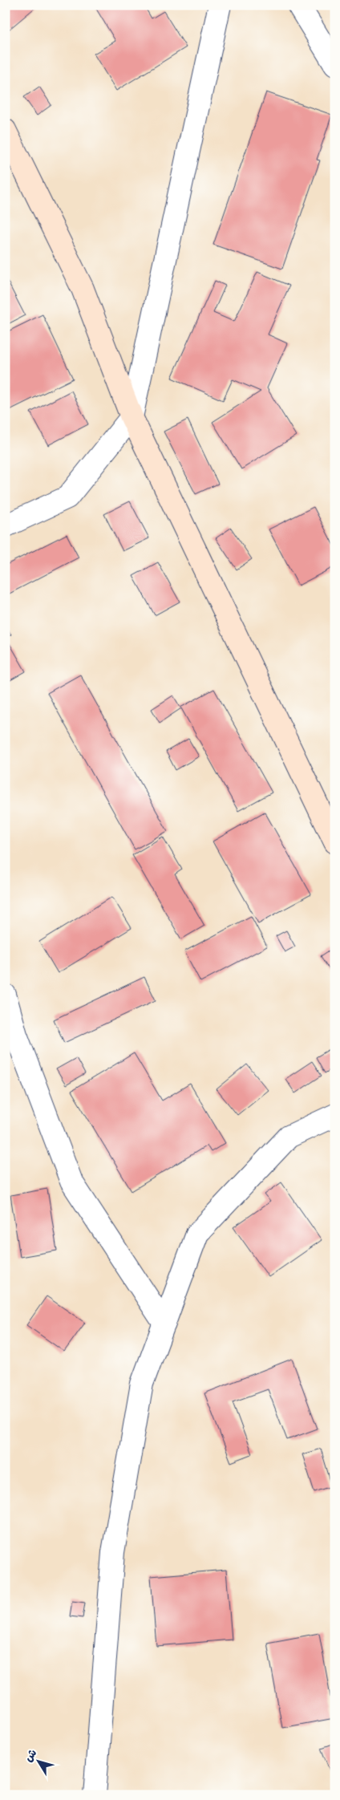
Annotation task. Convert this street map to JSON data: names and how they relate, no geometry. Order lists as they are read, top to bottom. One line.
{"north":"top left"}
